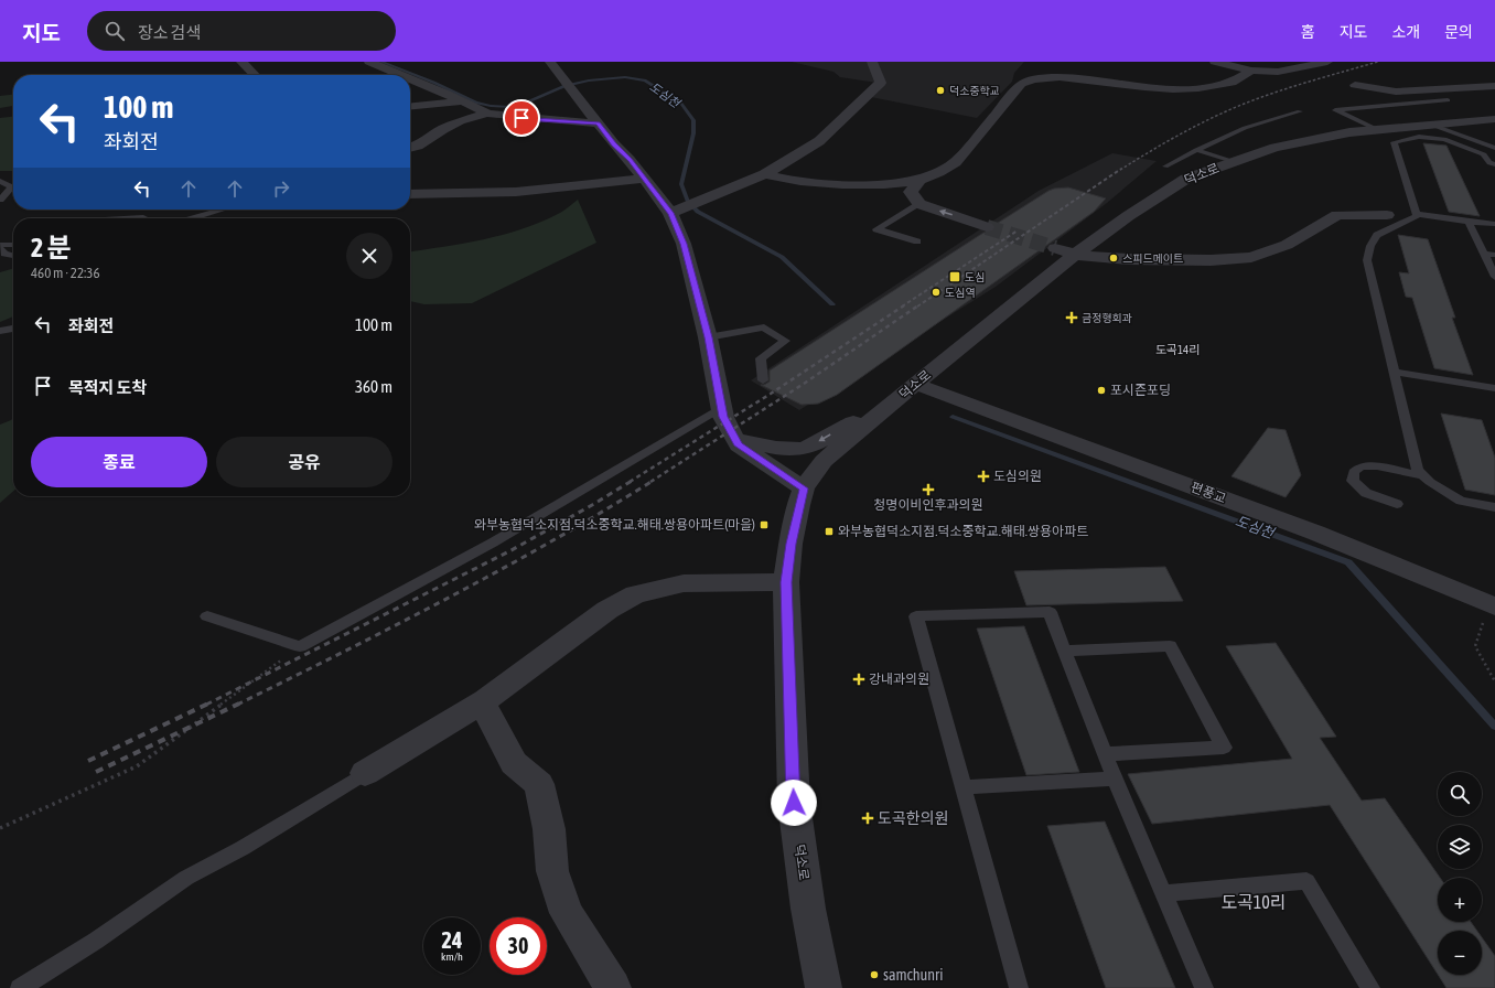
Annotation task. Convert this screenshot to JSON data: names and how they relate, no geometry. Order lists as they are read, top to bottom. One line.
{"streets":{"street":["덕소로","편풍교"]},"crossings":[["덕소로","편풍교"]],"districts":["도곡14리","도곡10리"],"water":["도심천"],"places":{"other":["덕소중학교","스피드메이트","도심역","포시즌포딩","samchunri"],"transit":["도심","와부농협덕소지점.덕소중학교.해태.쌍용아파트(마을)","와부농협덕소지점.덕소중학교.해태.쌍용아파트"],"health":["금정형회과","도심의원","청명이비인후과의원","강내과의원","도곡한의원"]},"page":{"header":"지도","search":"장소 검색","nav":["홈","지도","소개","문의"],"turn":["100 m","좌회전"],"heading":["2 분","460 m · 22:36"],"list":[{"name":"좌회전","value":"100 m"},{"name":"목적지 도착","value":"360 m"}],"buttons":["종료","공유"],"map_buttons":["+","−"],"speed":"24 km/h","limit":"30"}}
